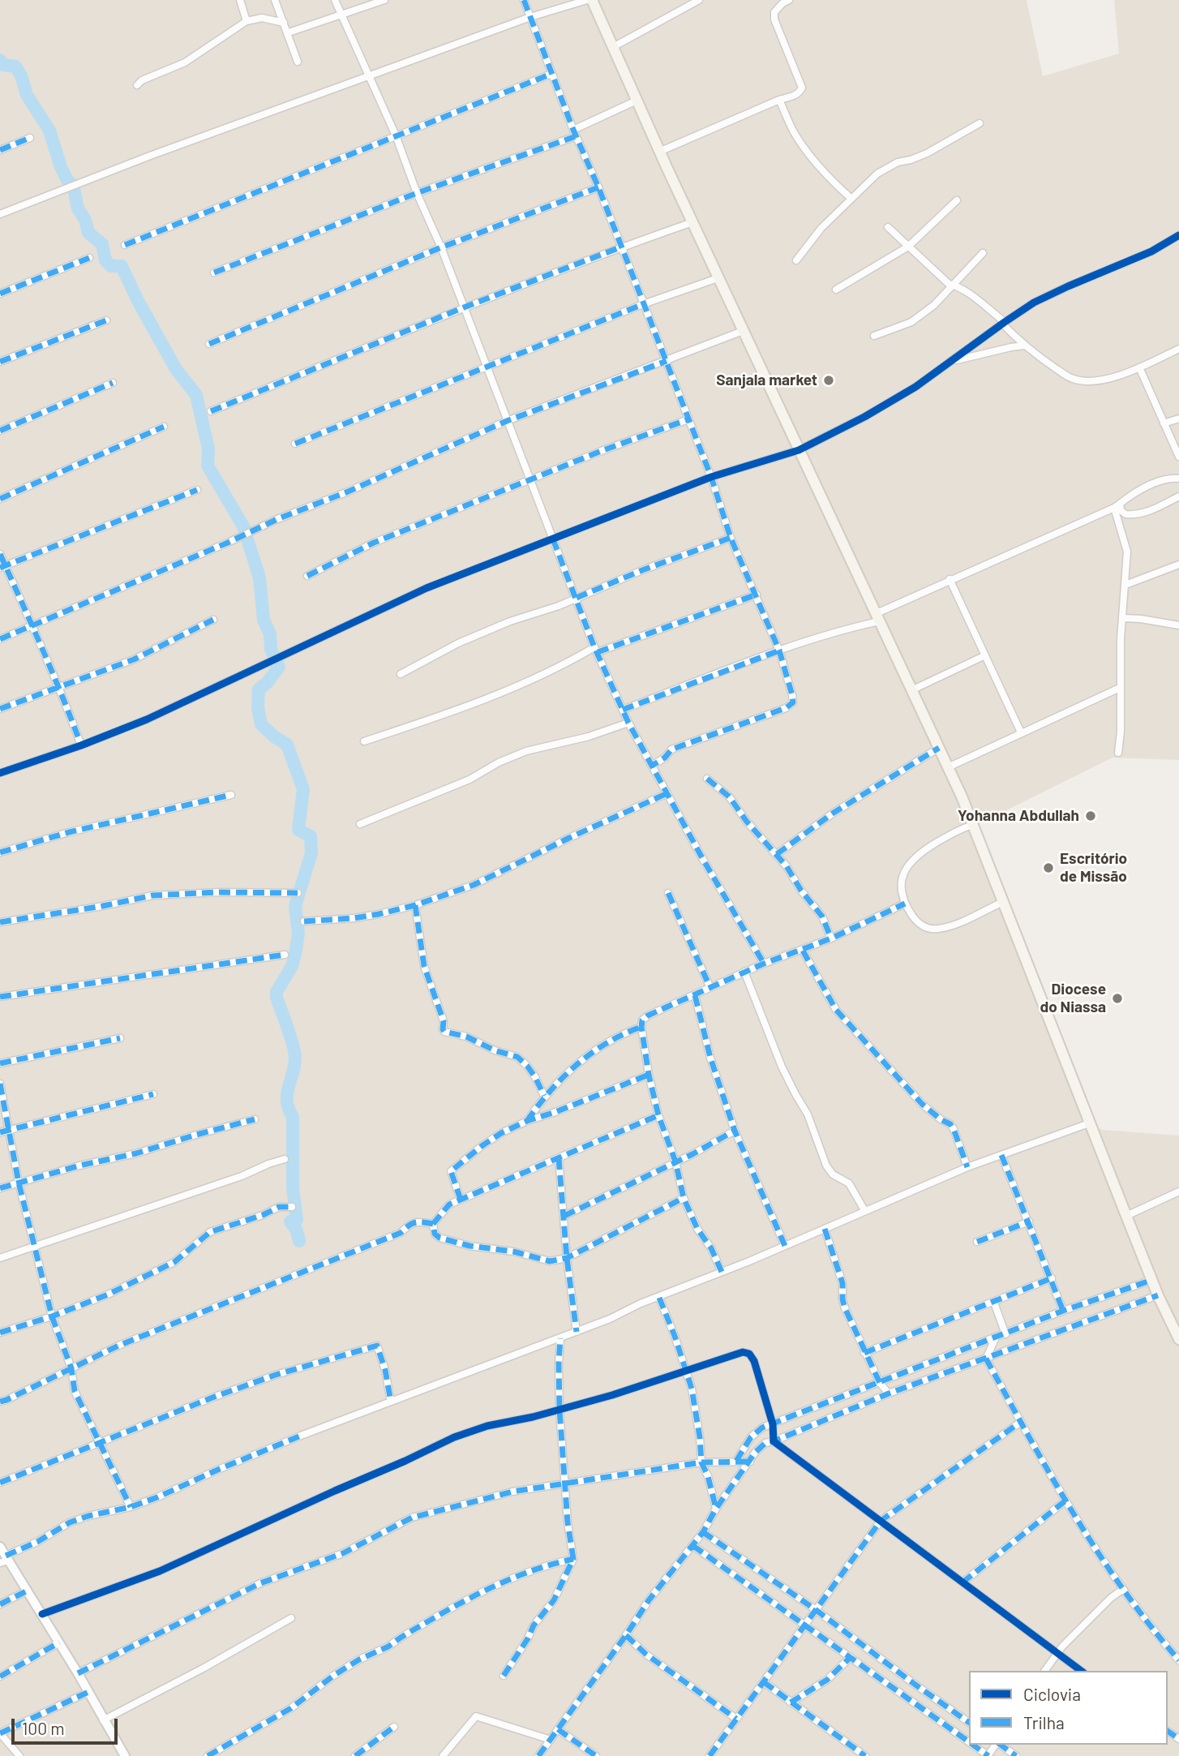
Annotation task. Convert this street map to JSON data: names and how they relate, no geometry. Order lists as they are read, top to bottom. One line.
{"places":["Sanjala market","Yohanna Abdullah","Escritório de Missão","Diocese do Niassa"],"legend":["Ciclovia","Trilha"],"scale_bar":"100 m"}
